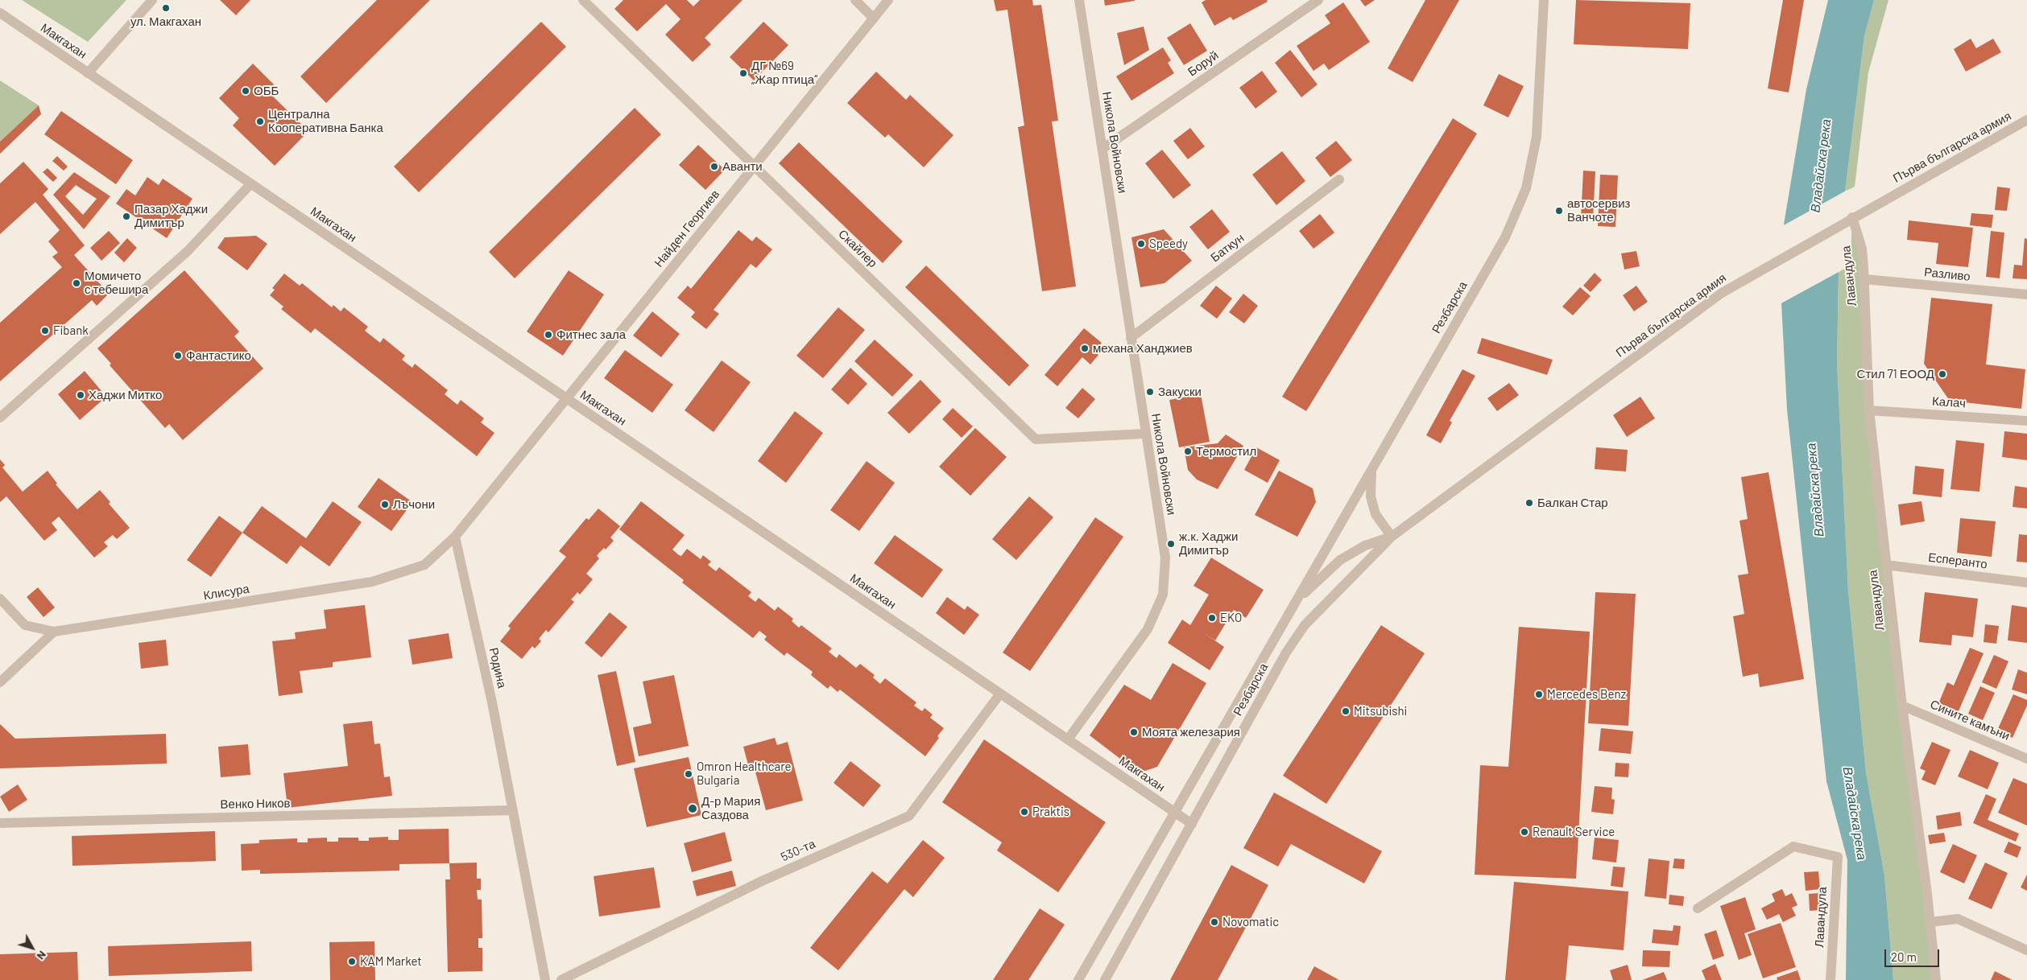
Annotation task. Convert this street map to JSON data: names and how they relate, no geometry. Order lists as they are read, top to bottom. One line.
{"streets":{"street":["Макгахан","Боруй","Никола Войновски","Първа българска армия","Найден Георгиев","Баткун","Скайлер","Разливо","Лавандула","Резбарска","Калач","Есперанто","Клисура","Родина","Сините камъни","Венко Ников","530-та"]},"crossings":[["Макгахан","Никола Войновски"],["Макгахан","Найден Георгиев"],["Макгахан","Резбарска"],["Макгахан","530-та"],["Боруй","Никола Войновски"],["Никола Войновски","Баткун"],["Никола Войновски","Скайлер"],["Първа българска армия","Лавандула"],["Първа българска армия","Резбарска"],["Найден Георгиев","Скайлер"],["Разливо","Лавандула"],["Лавандула","Калач"],["Лавандула","Есперанто"],["Лавандула","Сините камъни"],["Клисура","Родина"],["Родина","Венко Ников"]],"water":["Владайска река"],"places":["ул. Макгахан","ДГ №69 „Жар птица“","ОББ","Централна Кооперативна Банка","Аванти","автосервиз Ванчоте","Пазар Хаджи Димитър","Speedy","Момичето с тебешира","Fibank","Фитнес зала","механа Ханджиев","Фантастико","Стил 71 ЕООД","Закуски","Хаджи Митко","Термостил","Балкан Стар","Лъчони","ж.к. Хаджи Димитър","EKO","Mercedes Benz","Mitsubishi","Моята железария","Omron Healthcare Bulgaria","Д-р Мария Саздова","Praktis","Renault Service","Novomatic","KAM Market"],"scale_bar":"20 m","north":"bottom right"}
